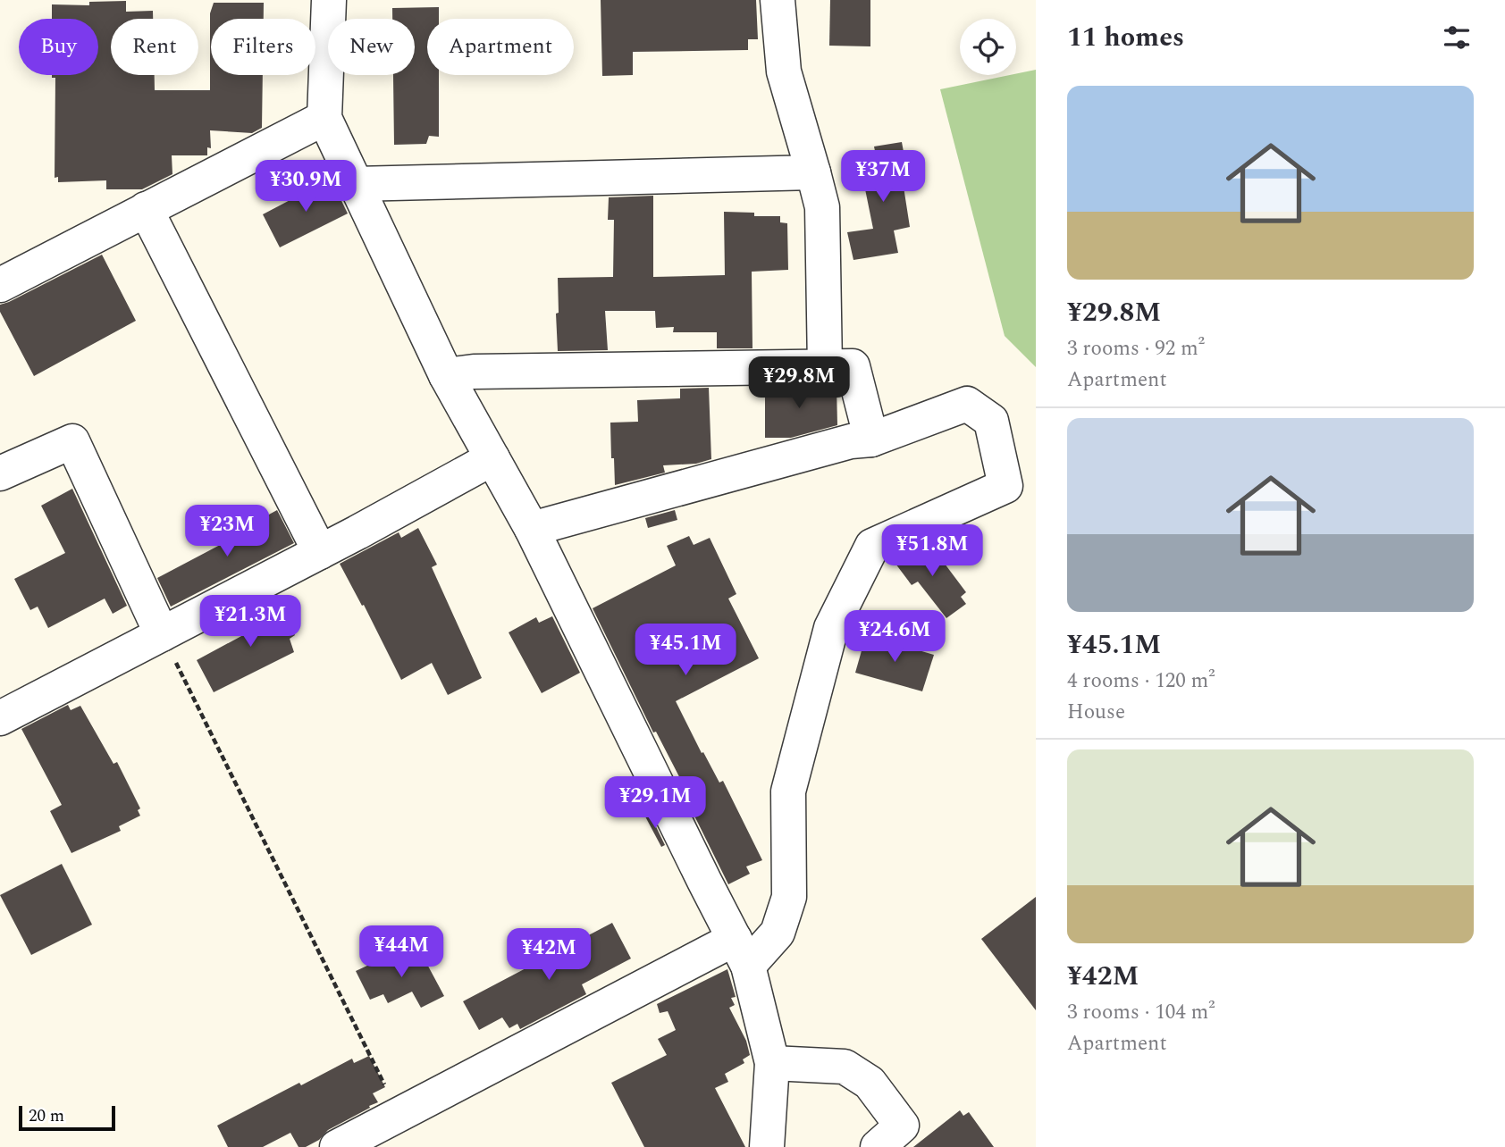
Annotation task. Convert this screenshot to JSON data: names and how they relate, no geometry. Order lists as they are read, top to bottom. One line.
{"scale_bar":"20 m","page":{"heading":"11 homes","chip":["Buy","Rent","Filters","New","Apartment"],"list":[{"name":"¥29.8M","note":"3 rooms · 92 m² · Apartment"},{"name":"¥45.1M","note":"4 rooms · 120 m² · House"},{"name":"¥42M","note":"3 rooms · 104 m² · Apartment"}],"price":["¥37M","¥30.9M","¥29.8M","¥23M","¥51.8M","¥21.3M","¥24.6M","¥45.1M","¥29.1M","¥44M","¥42M"],"scale":"20 m"}}
